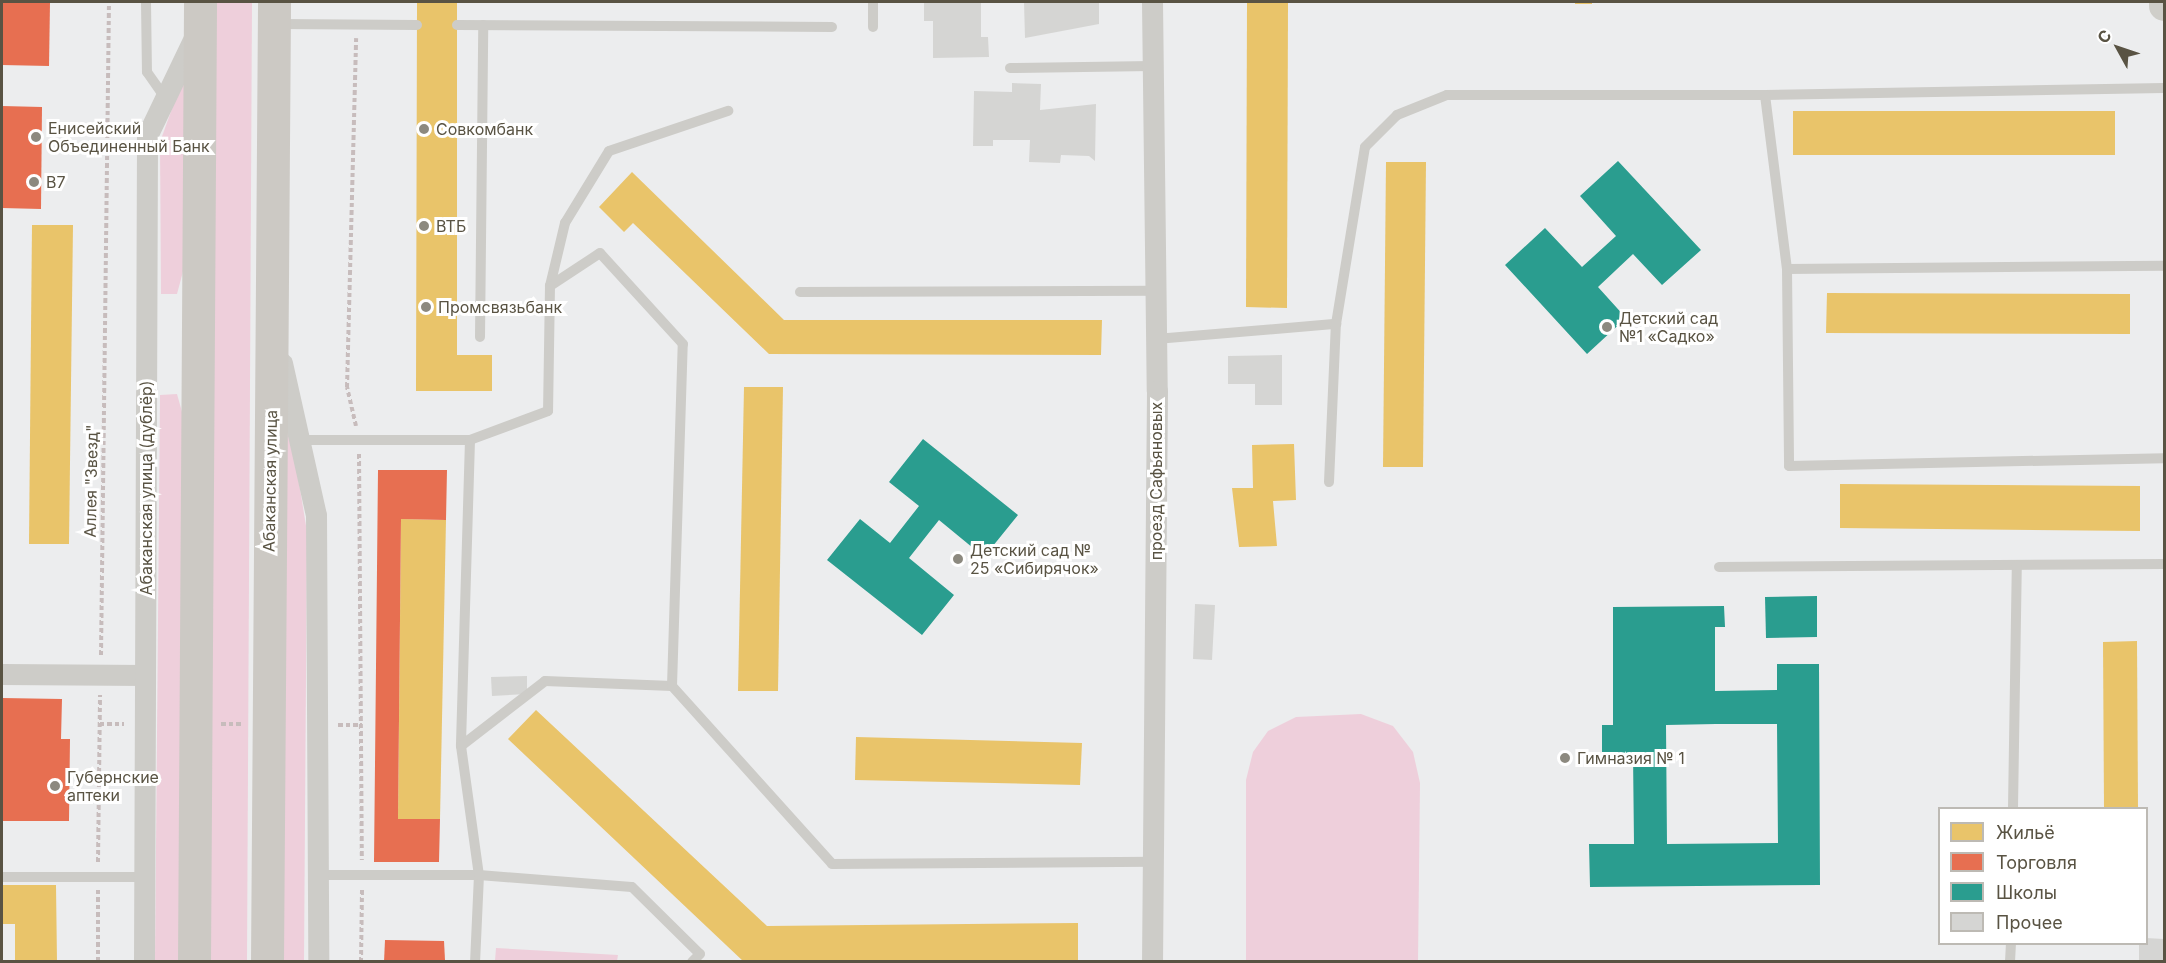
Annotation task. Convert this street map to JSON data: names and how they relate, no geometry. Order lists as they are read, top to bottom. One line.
{"streets":{"main road":["Абаканская улица"],"street":["проезд Сафьяновых","Абаканская улица (дублёр)"],"path":["Аллея \"Звезд\""]},"places":["Совкомбанк","Енисейский Объединенный Банк","В7","ВТБ","Промсвязьбанк","Детский сад №1 «Cадко»","Детский сад № 25 «Сибирячок»","Гимназия № 1","Губернские аптеки"],"legend":["Жильё","Торговля","Школы","Прочее"],"north":"top left"}
